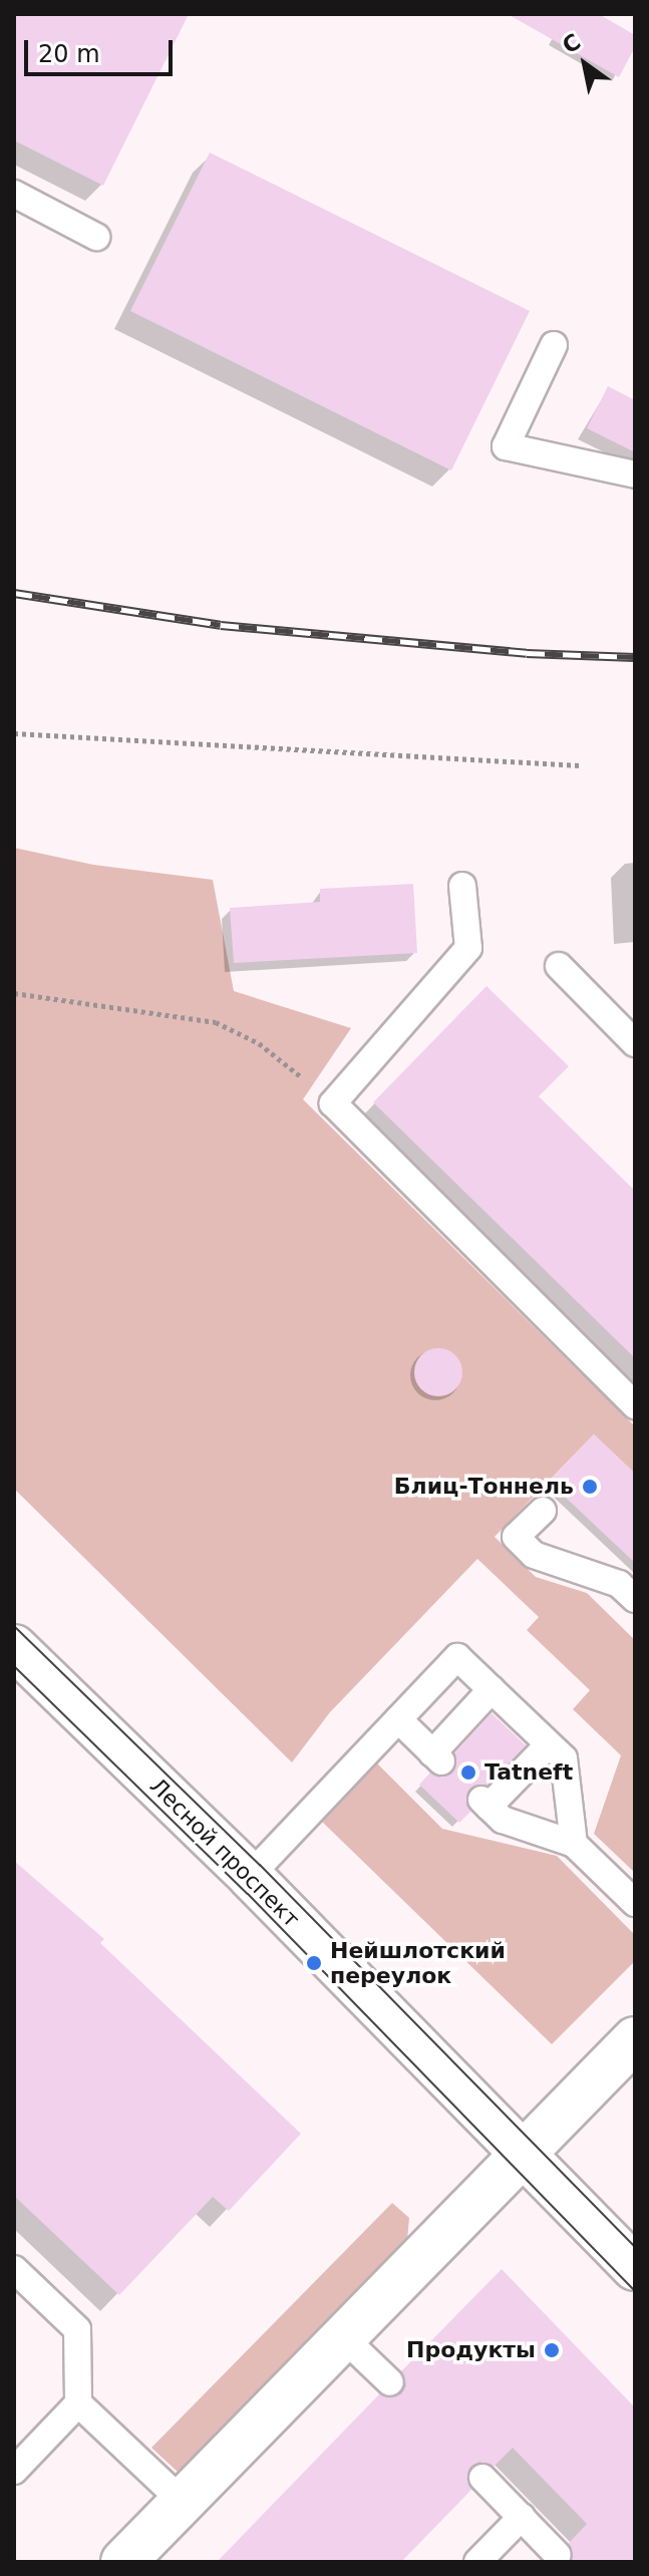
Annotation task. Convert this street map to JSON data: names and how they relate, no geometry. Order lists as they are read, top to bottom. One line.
{"streets":{"main road":["Лесной проспект"]},"places":["Блиц-Тоннель","Tatneft","Нейшлотский переулок","Продукты"],"scale_bar":"20 m","north":"top left"}
